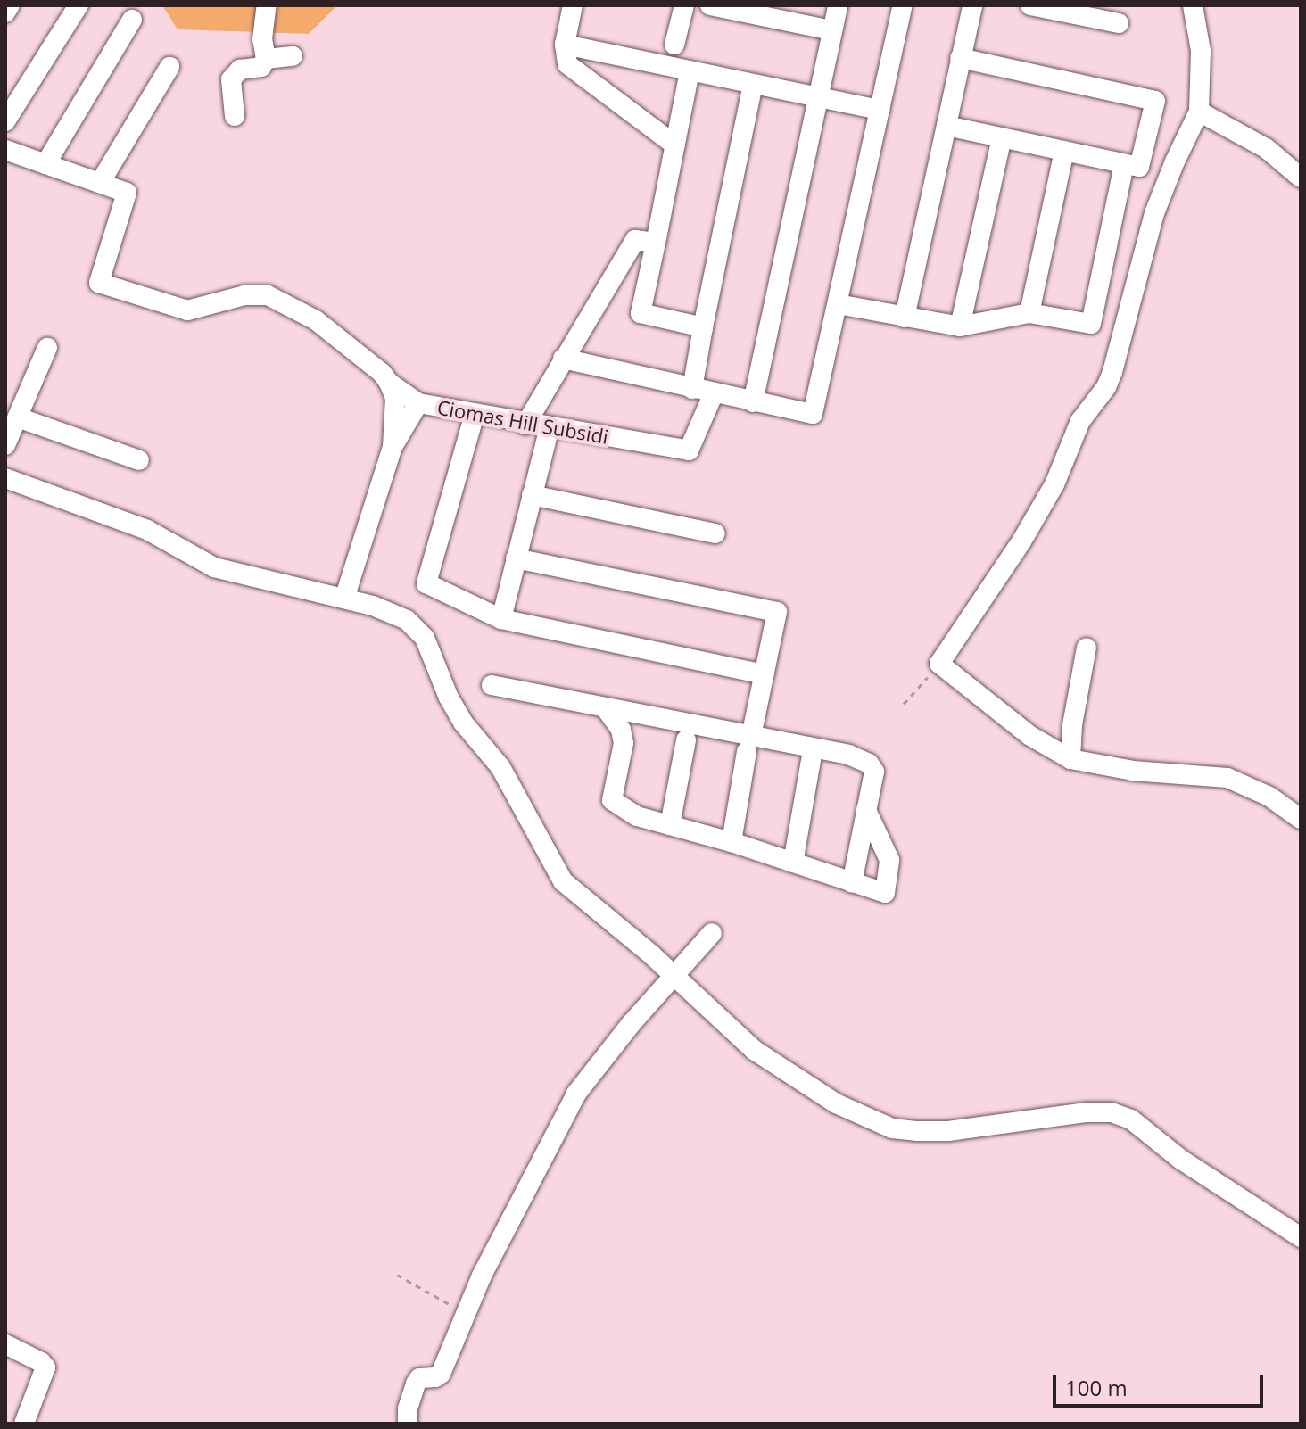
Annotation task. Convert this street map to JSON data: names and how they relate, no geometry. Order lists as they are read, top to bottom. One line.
{"streets":{"street":["Ciomas Hill Subsidi"]},"scale_bar":"100 m"}
